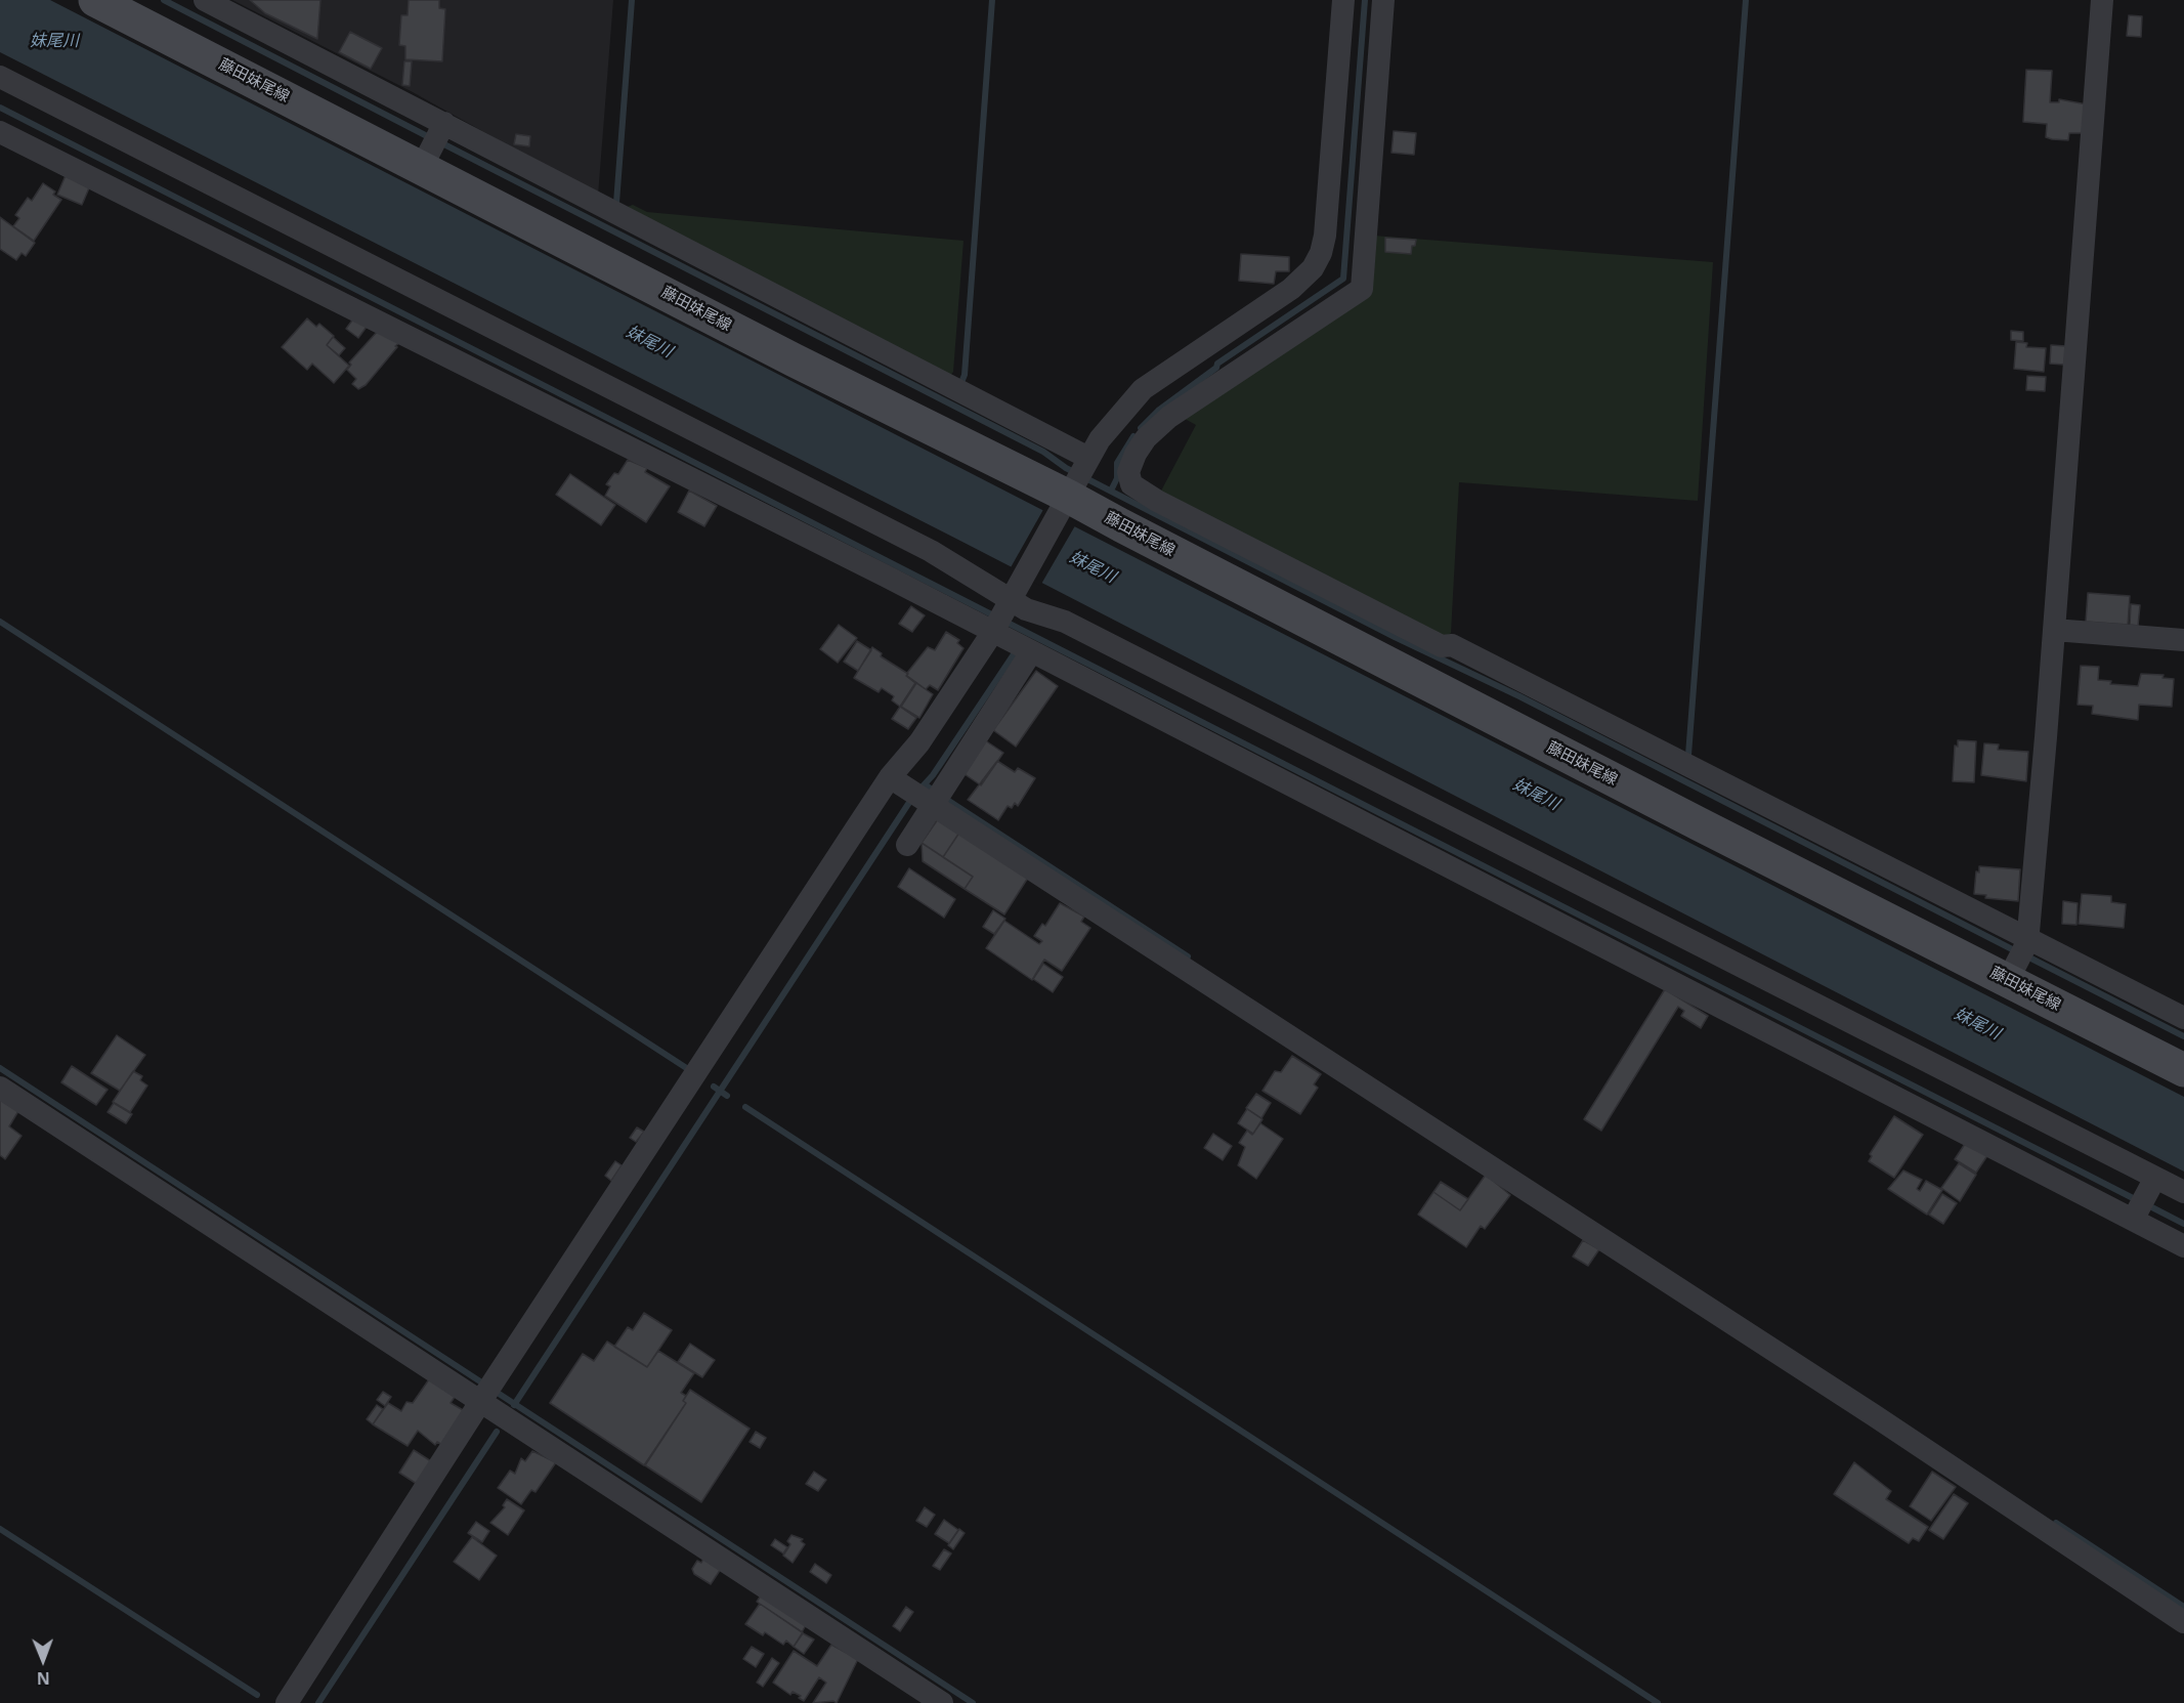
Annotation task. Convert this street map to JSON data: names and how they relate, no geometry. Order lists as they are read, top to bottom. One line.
{"streets":{"main road":["藤田妹尾線"]},"water":["妹尾川"],"north":"bottom"}
